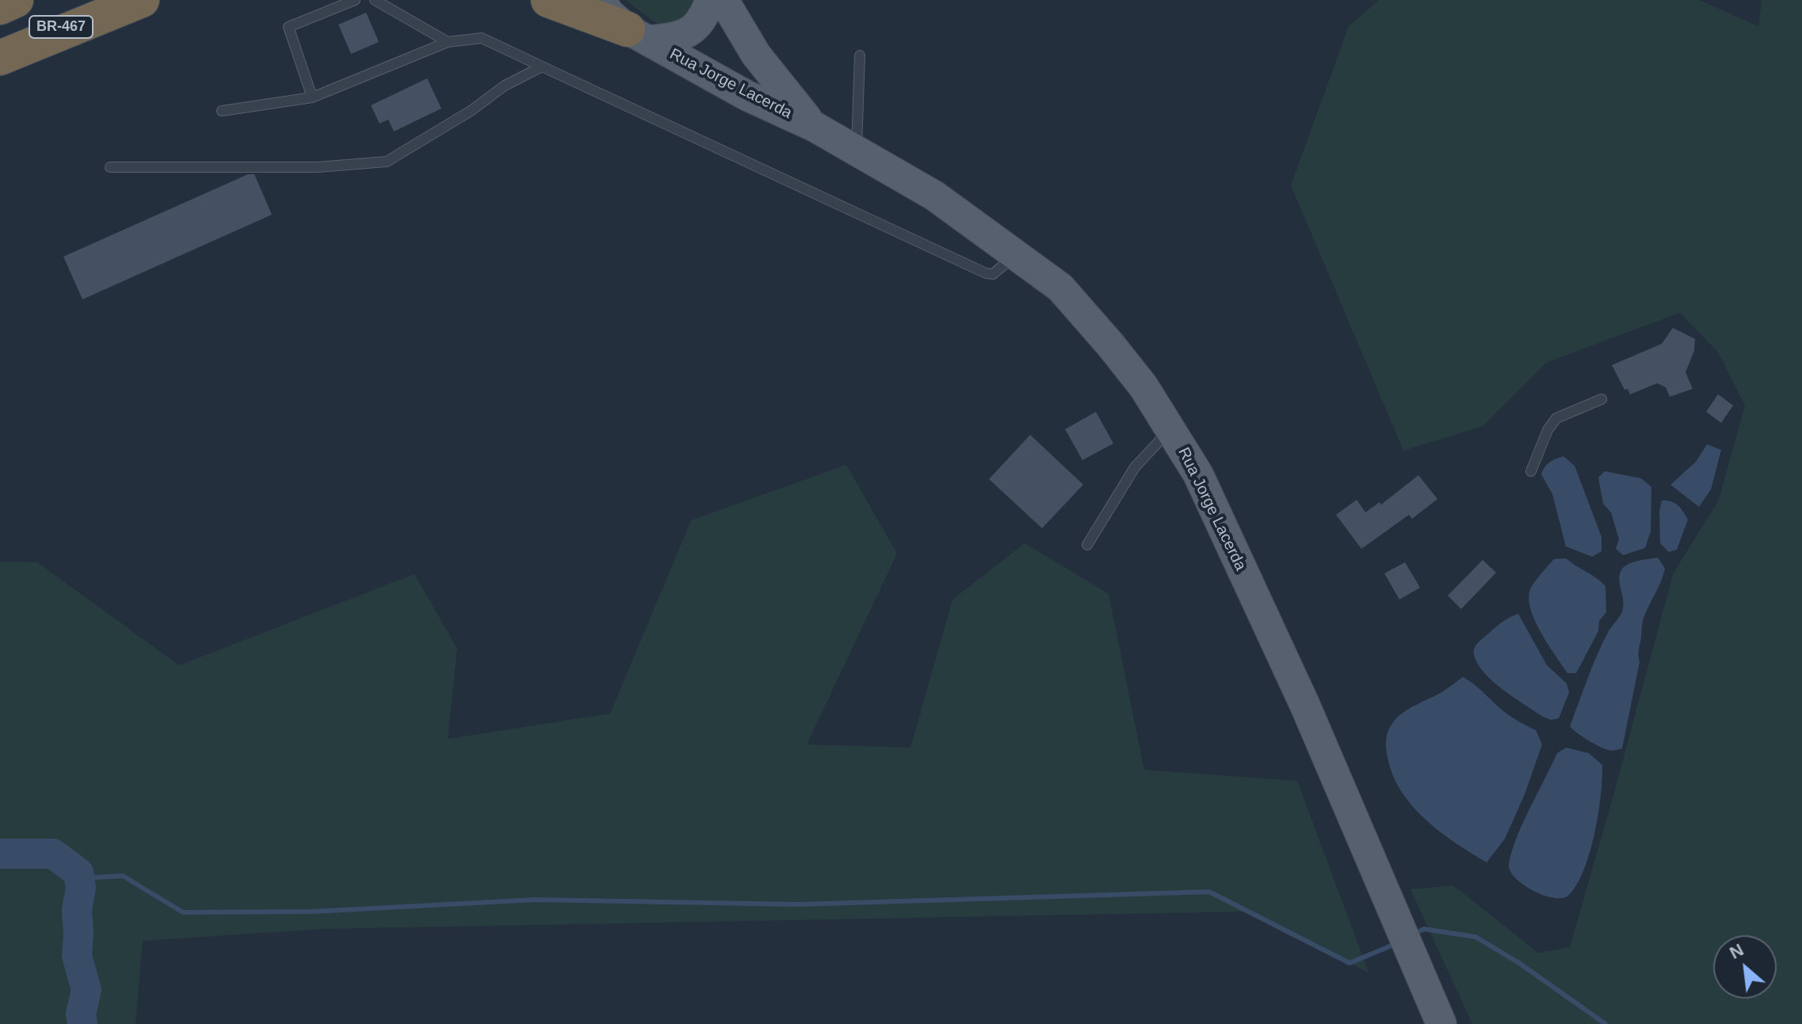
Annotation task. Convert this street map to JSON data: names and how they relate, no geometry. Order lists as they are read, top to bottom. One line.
{"streets":{"highway":["BR-467"],"main road":["Rua Jorge Lacerda"]},"north":"top left"}
